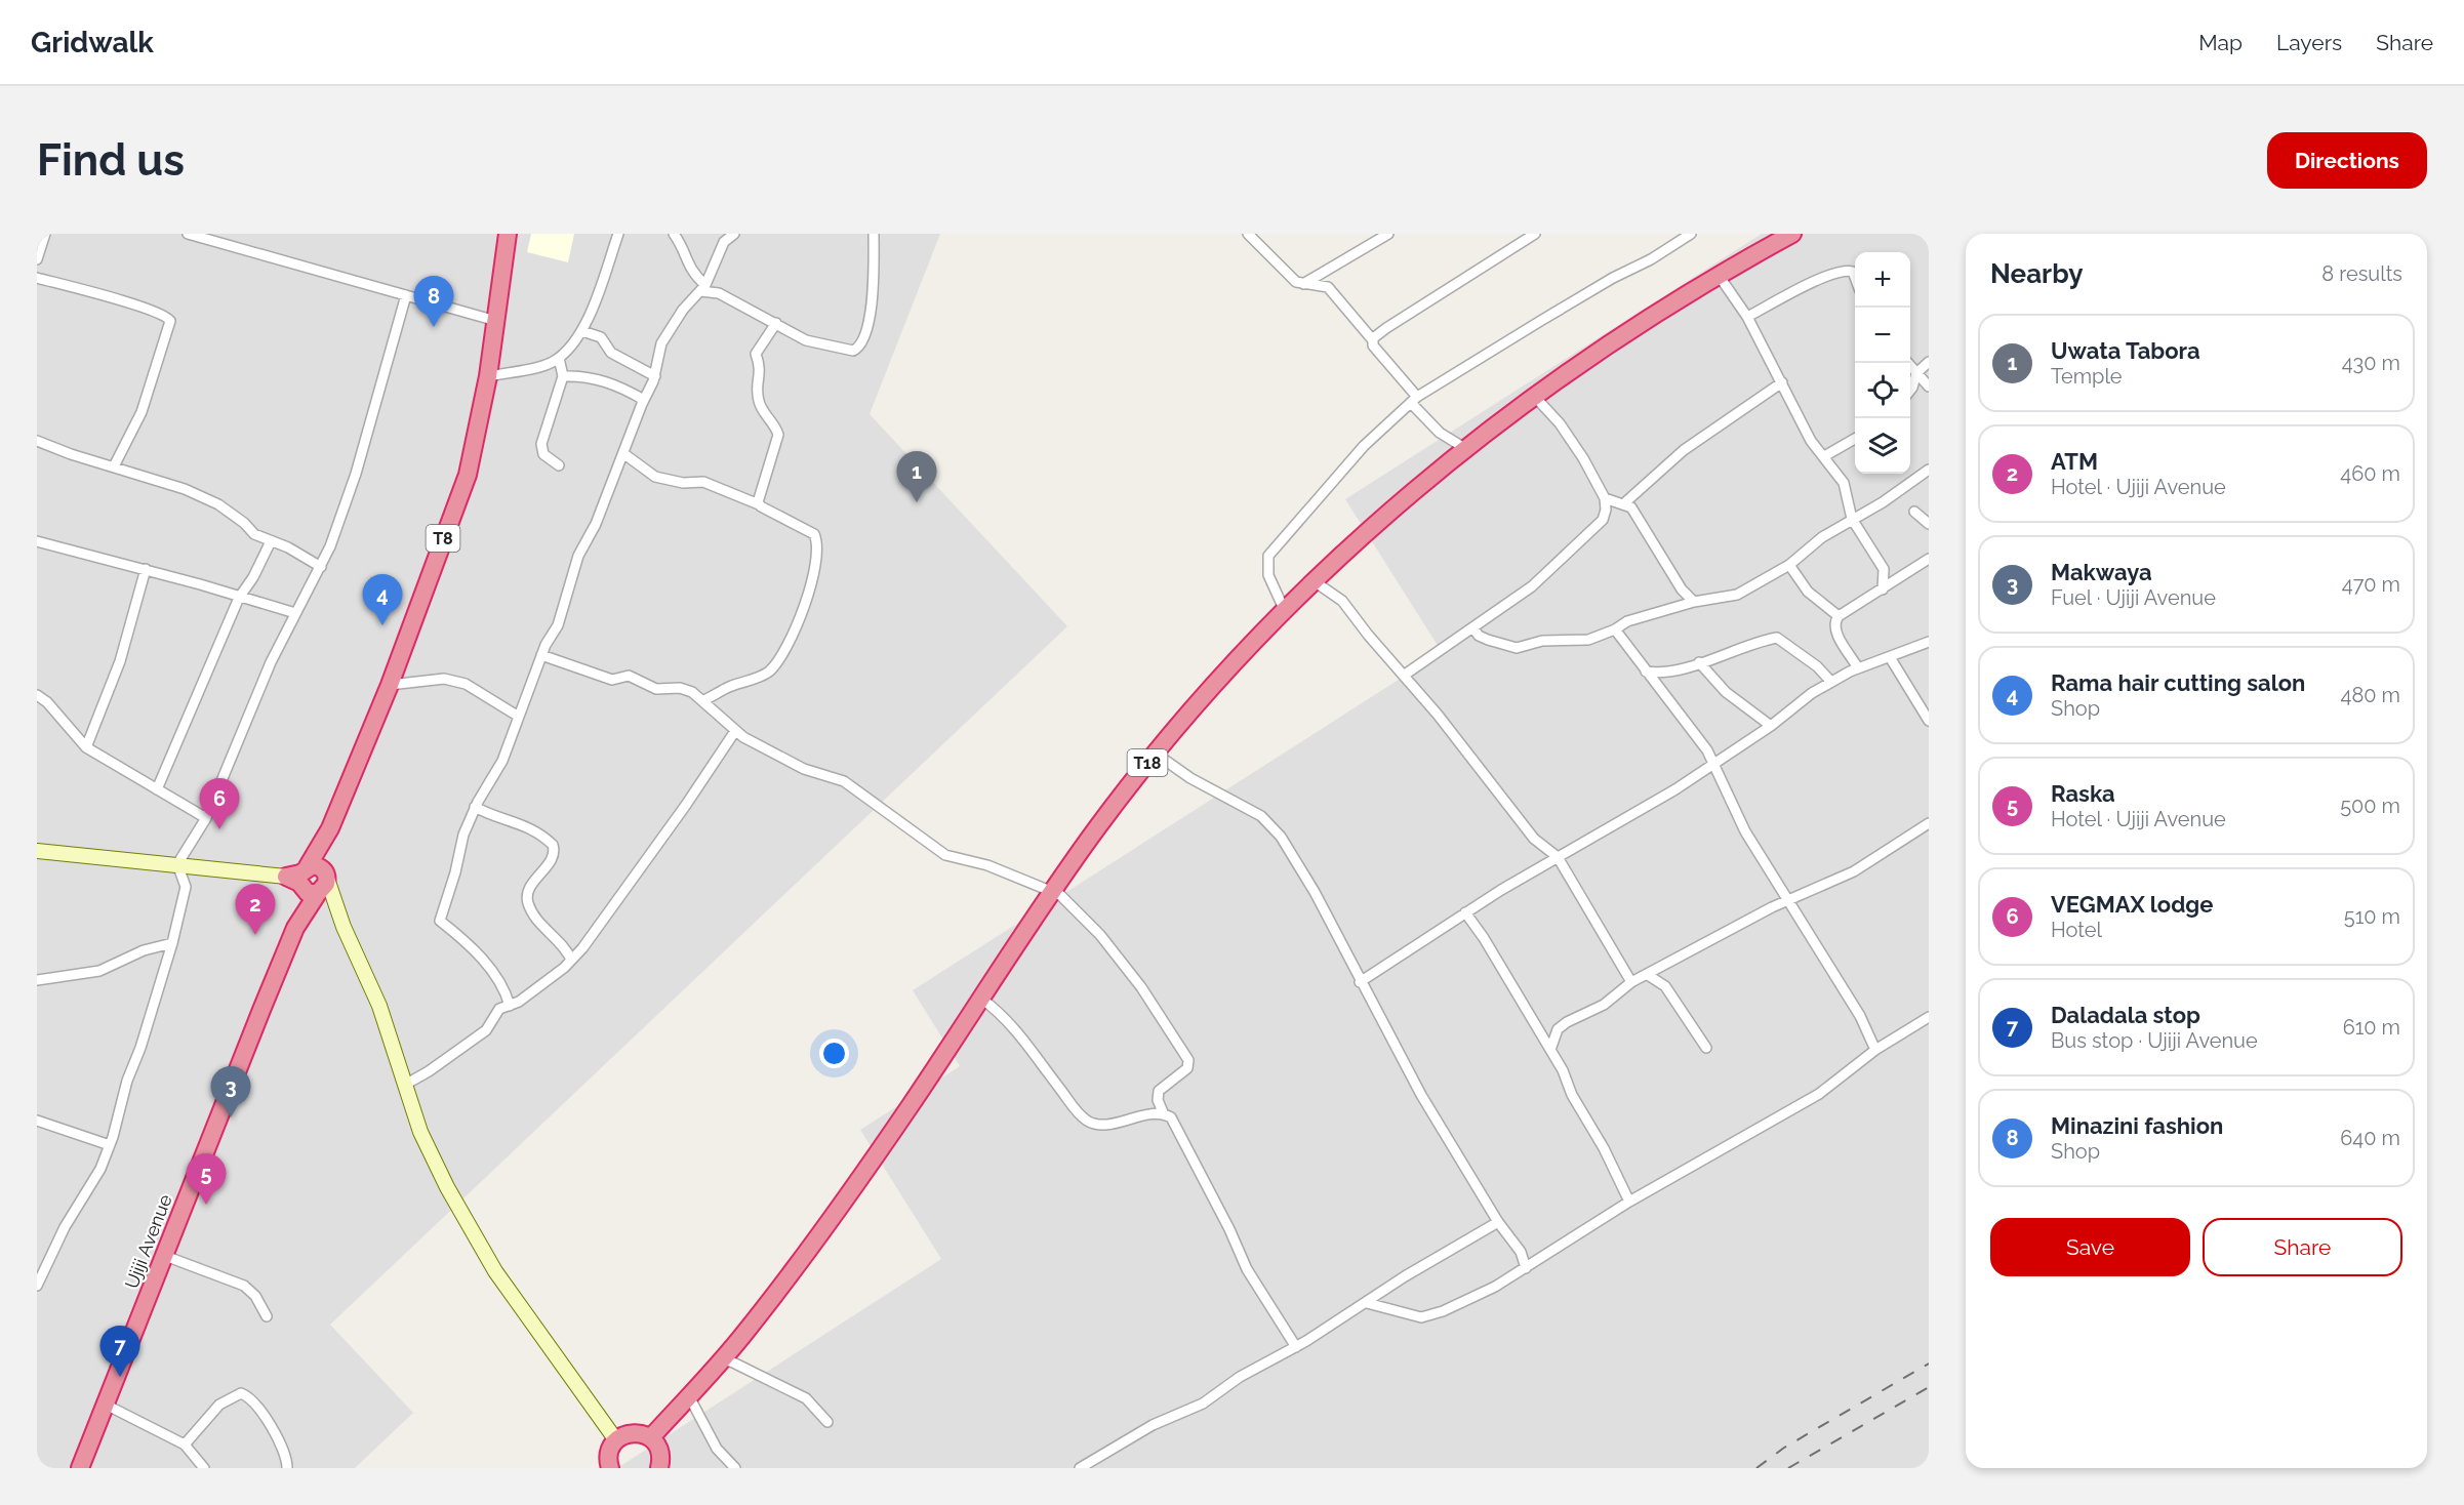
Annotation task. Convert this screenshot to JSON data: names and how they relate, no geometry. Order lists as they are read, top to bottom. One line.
{"streets":{"highway":["T8","T18","Ujiji Avenue"]},"crossings":[["T8","Ujiji Avenue"]],"page":{"header":"Gridwalk","nav":["Map","Layers","Share"],"buttons":["Directions",["Save","Share"]],"title":"Find us","heading":["Nearby","8 results"],"map_buttons":["+","−"],"pins":["8","1","4","6","2","3","5","7"],"list":[{"mark":"1","name":"Uwata Tabora","note":"Temple","value":"430 m"},{"mark":"2","name":"ATM","note":"Hotel · Ujiji Avenue","value":"460 m"},{"mark":"3","name":"Makwaya","note":"Fuel · Ujiji Avenue","value":"470 m"},{"mark":"4","name":"Rama hair cutting salon","note":"Shop","value":"480 m"},{"mark":"5","name":"Raska","note":"Hotel · Ujiji Avenue","value":"500 m"},{"mark":"6","name":"VEGMAX lodge","note":"Hotel","value":"510 m"},{"mark":"7","name":"Daladala stop","note":"Bus stop · Ujiji Avenue","value":"610 m"},{"mark":"8","name":"Minazini fashion","note":"Shop","value":"640 m"}]}}
